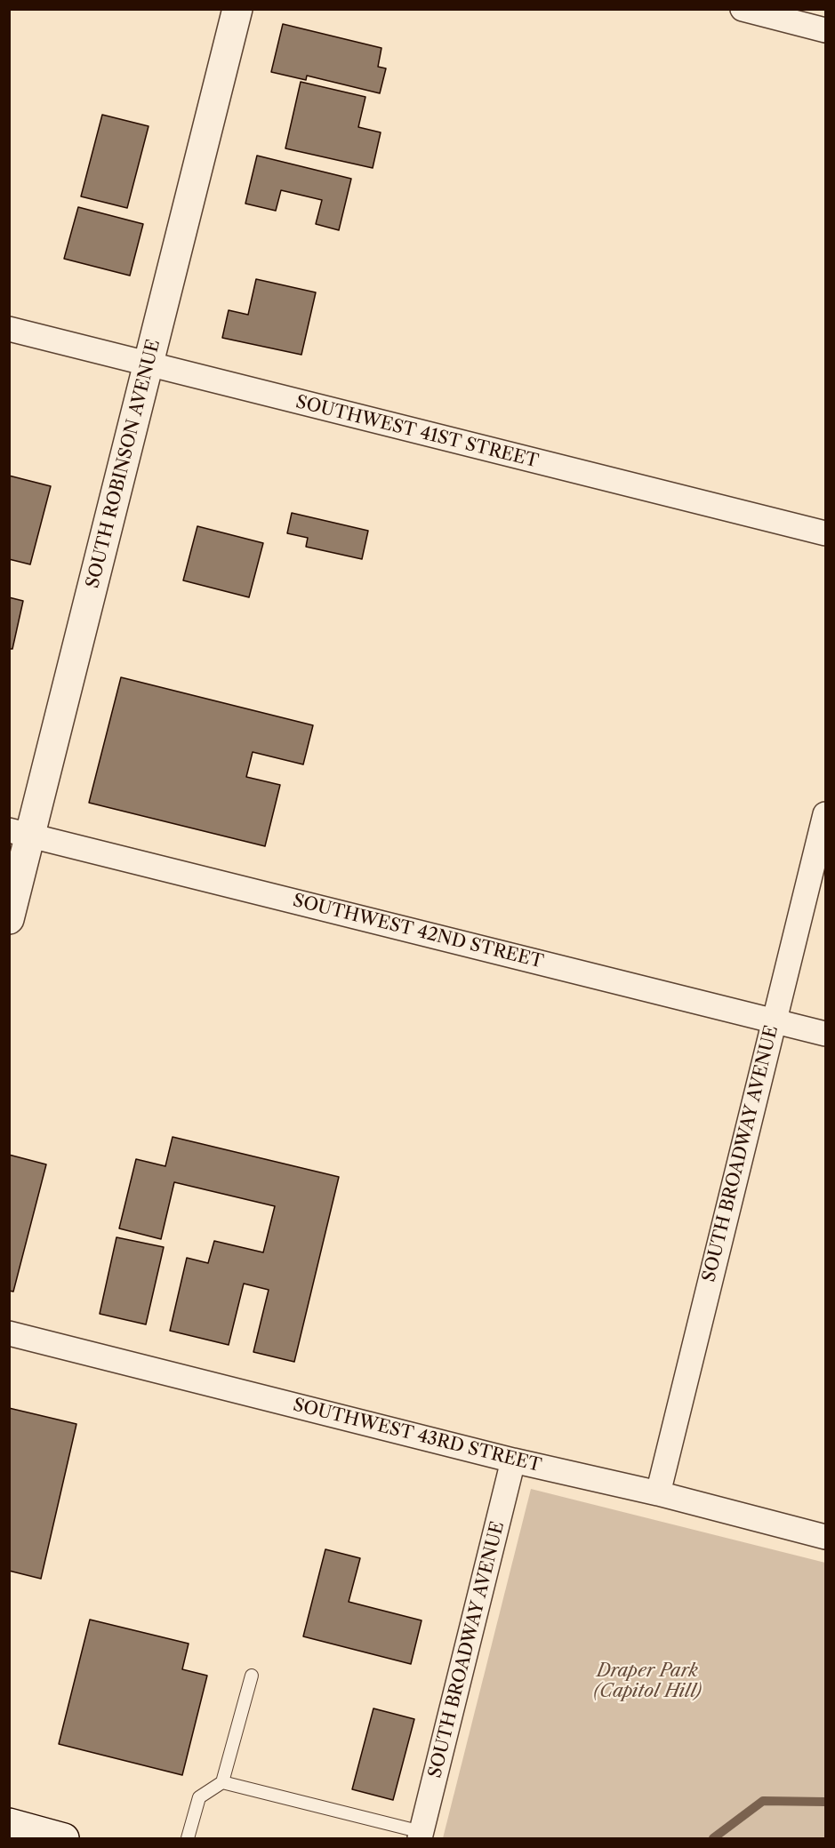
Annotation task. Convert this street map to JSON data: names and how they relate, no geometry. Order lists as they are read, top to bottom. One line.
{"streets":{"street":["SOUTHWEST 41ST STREET","SOUTH ROBINSON AVENUE","SOUTHWEST 42ND STREET","SOUTH BROADWAY AVENUE","SOUTHWEST 43RD STREET"]},"crossings":[["SOUTHWEST 41ST STREET","SOUTH ROBINSON AVENUE"],["SOUTH ROBINSON AVENUE","SOUTHWEST 42ND STREET"],["SOUTHWEST 42ND STREET","SOUTH BROADWAY AVENUE"],["SOUTH BROADWAY AVENUE","SOUTHWEST 43RD STREET"]],"parks":["Draper Park (Capitol Hill)"]}
